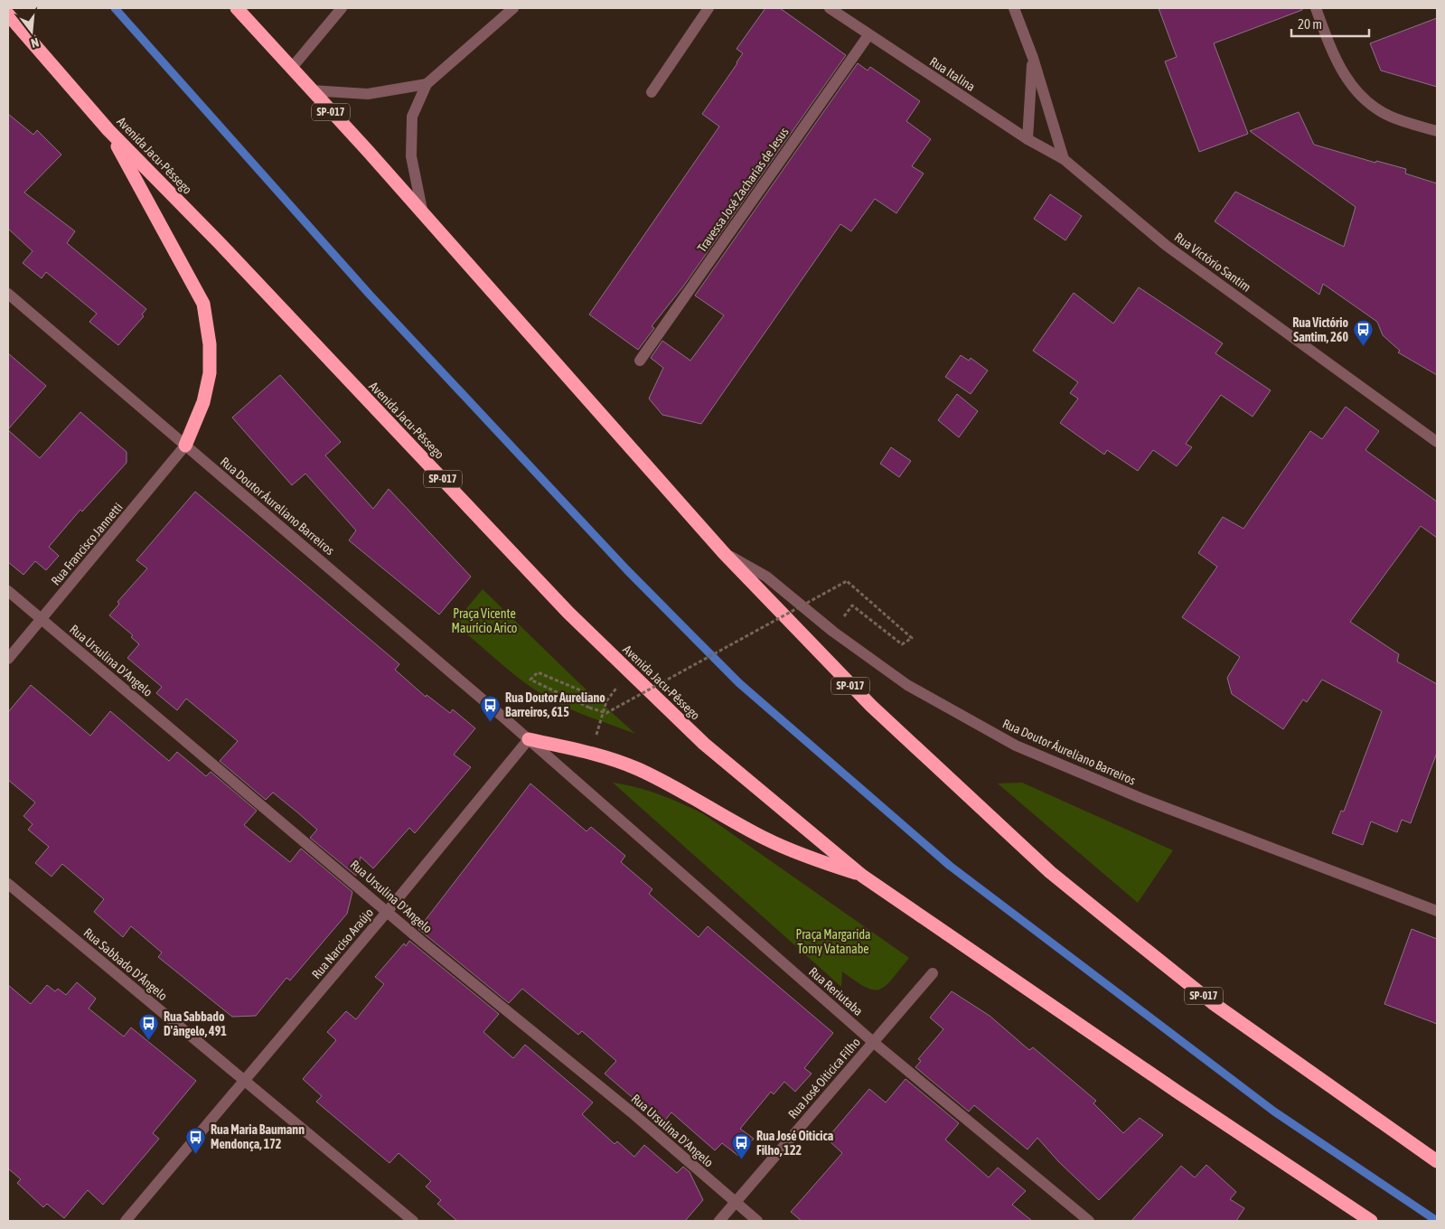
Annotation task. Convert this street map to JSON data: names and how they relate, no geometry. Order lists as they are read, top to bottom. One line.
{"streets":{"highway":["SP-017","Avenida Jacu-Pêssego"],"street":["Rua Italina","Travessa José Zacharias de Jesus","Rua Victório Santim","Rua Doutor Áureliano Barreiros","Rua Francisco Jannetti","Rua Ursulina D'Angelo","Rua Narciso Araújo","Rua Sabbado D'Ângelo","Rua Reriutaba","Rua José Oiticica Filho"]},"crossings":[["Rua Italina","Travessa José Zacharias de Jesus"],["Rua Italina","Rua Victório Santim"],["SP-017","Rua Doutor Áureliano Barreiros"],["Rua Doutor Áureliano Barreiros","Rua Francisco Jannetti"],["Rua Doutor Áureliano Barreiros","Rua Narciso Araújo"],["Rua Doutor Áureliano Barreiros","Rua Reriutaba"],["Rua Francisco Jannetti","Rua Ursulina D'Angelo"],["Rua Ursulina D'Angelo","Rua Narciso Araújo"],["Rua Ursulina D'Angelo","Rua José Oiticica Filho"],["Rua Narciso Araújo","Rua Sabbado D'Ângelo"],["Rua Narciso Araújo","Rua Reriutaba"],["Rua Reriutaba","Rua José Oiticica Filho"]],"parks":["Praça Vicente Maurício Arico","Praça Margarida Tomy Vatanabe"],"places":{"bus stop":["Rua Victório Santim, 260","Rua Doutor Aureliano Barreiros, 615","Rua Sabbado D'ângelo, 491","Rua Maria Baumann Mendonça, 172","Rua José Oiticica Filho, 122"]},"scale_bar":"20 m","north":"bottom"}
